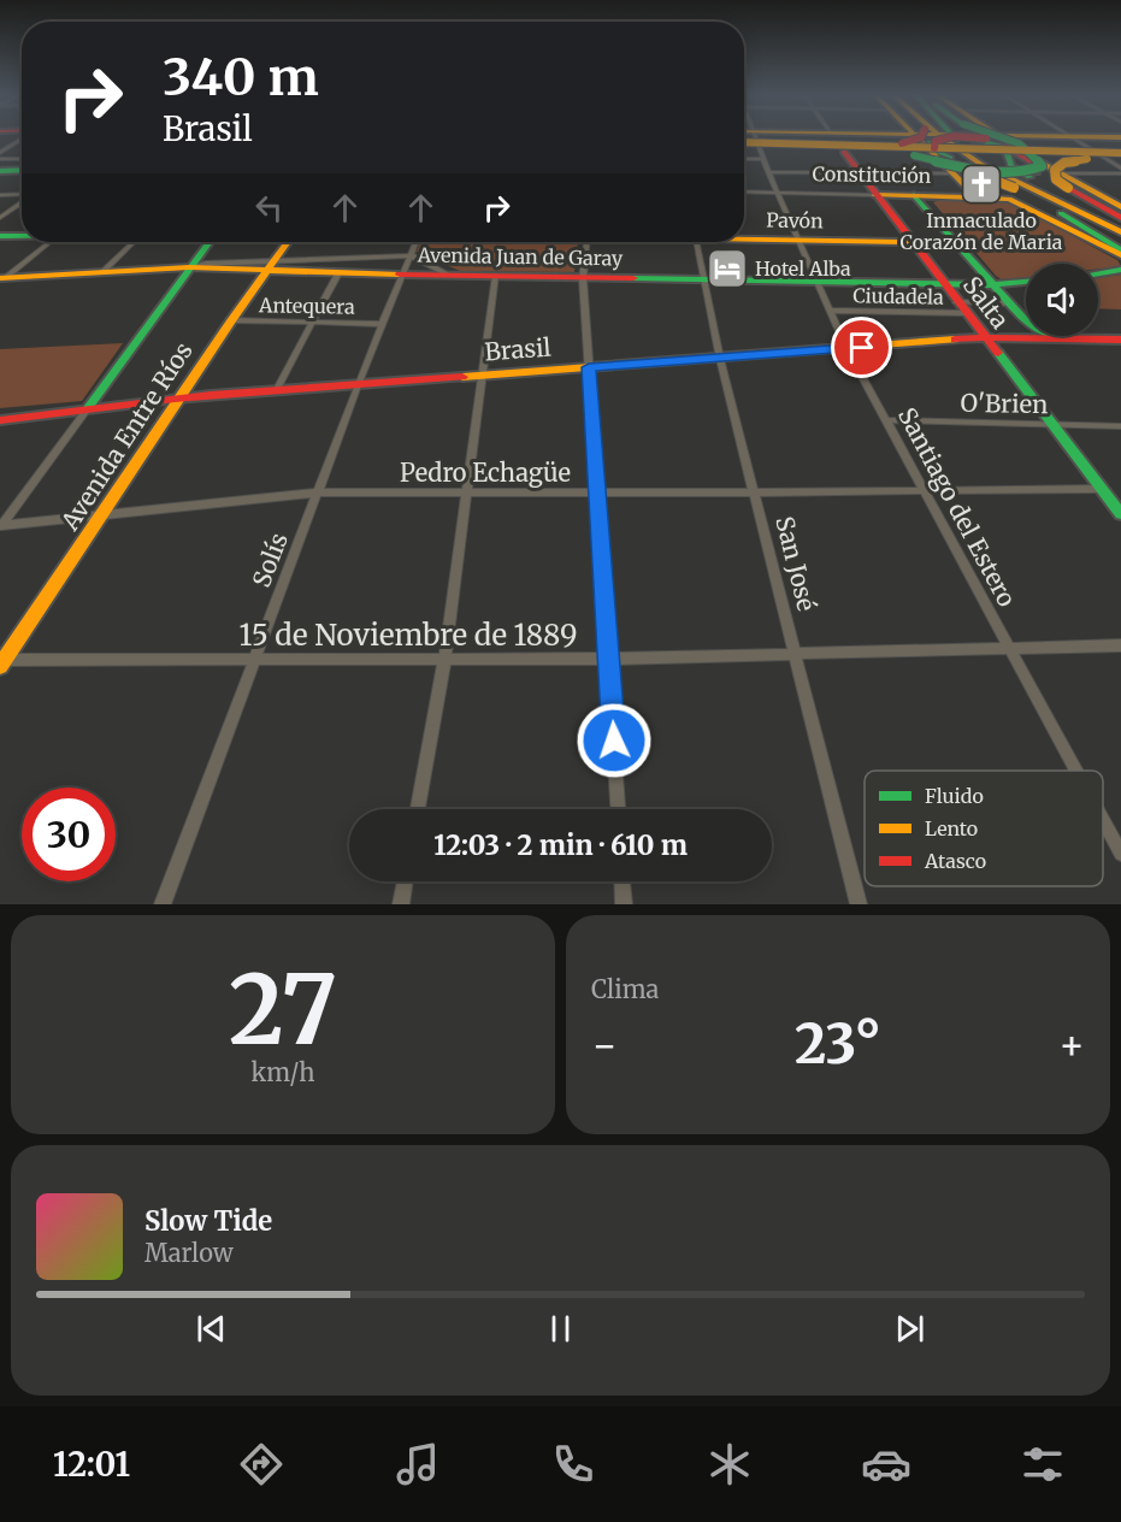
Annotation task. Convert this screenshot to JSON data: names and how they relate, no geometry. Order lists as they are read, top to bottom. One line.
{"streets":{"main road":["Constitución","Pavón","Avenida Juan de Garay","Salta","Brasil","Avenida Entre Ríos"],"street":["Ciudadela","Antequera","O'Brien","Pedro Echagüe","Santiago del Estero","Solís","San José","15 de Noviembre de 1889"]},"crossings":[["Constitución","Salta"],["Constitución","Santiago del Estero"],["Pavón","Salta"],["Pavón","Santiago del Estero"],["Avenida Juan de Garay","Salta"],["Avenida Juan de Garay","Avenida Entre Ríos"],["Avenida Juan de Garay","Santiago del Estero"],["Avenida Juan de Garay","Solís"],["Avenida Juan de Garay","San José"],["Ciudadela","Salta"],["Ciudadela","Santiago del Estero"],["Salta","Brasil"],["Salta","O'Brien"],["Salta","Pedro Echagüe"],["Antequera","Avenida Entre Ríos"],["Antequera","Solís"],["Brasil","Avenida Entre Ríos"],["Brasil","Santiago del Estero"],["Brasil","Solís"],["Brasil","San José"],["O'Brien","Santiago del Estero"],["Avenida Entre Ríos","Pedro Echagüe"],["Avenida Entre Ríos","15 de Noviembre de 1889"],["Pedro Echagüe","Santiago del Estero"],["Pedro Echagüe","Solís"],["Pedro Echagüe","San José"],["Santiago del Estero","15 de Noviembre de 1889"],["Solís","15 de Noviembre de 1889"],["San José","15 de Noviembre de 1889"]],"places":{"church":["Inmaculado Corazón de Maria"],"hotel":["Hotel Alba"]},"legend":["Fluido","Lento","Atasco"],"page":{"turn":["340 m","Brasil"],"limit":"30","trip":"12:03 · 2 min · 610 m","tile":[["27","km/h"],"Clima"],"heat":["−","23°","+"],"song":["Slow Tide","Marlow"],"tabs":"12:01"}}
